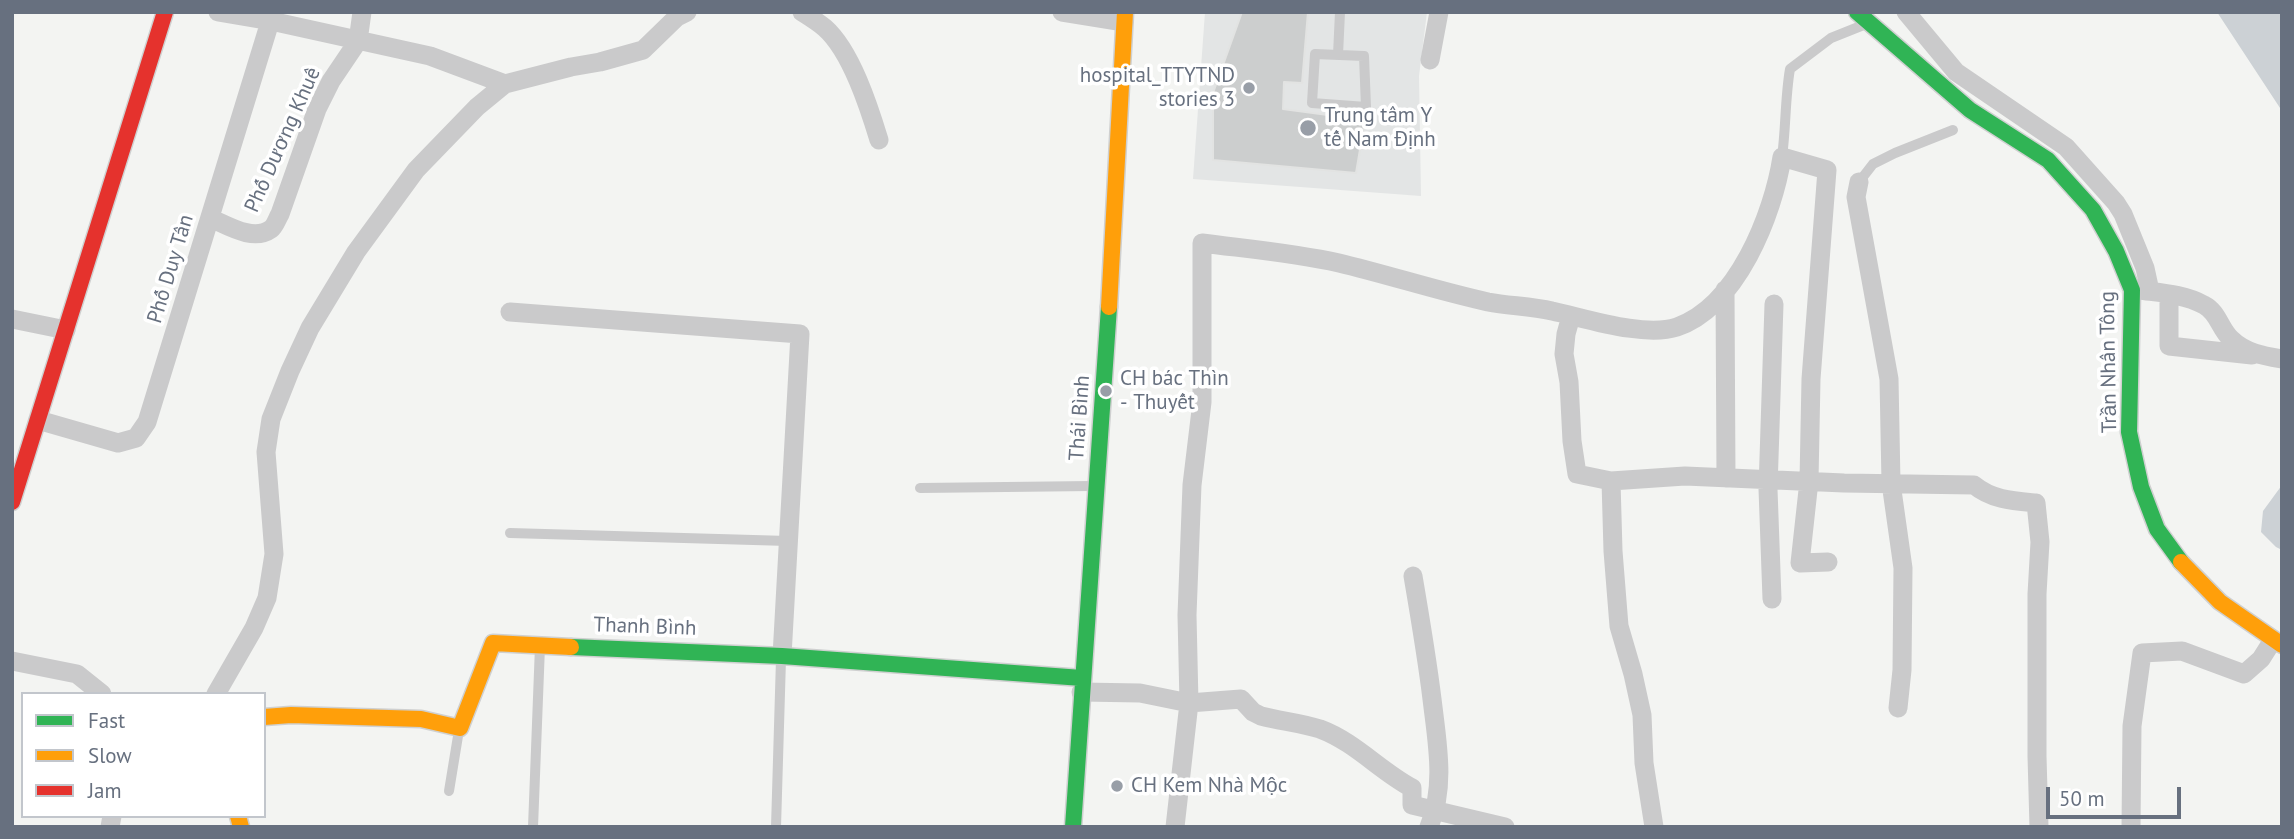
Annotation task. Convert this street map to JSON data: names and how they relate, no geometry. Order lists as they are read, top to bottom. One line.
{"streets":{"main road":["Trần Nhân Tông","Thái Bình","Thanh Bình"],"street":["Phố Dương Khuê","Phố Duy Tân"]},"crossings":[["Phố Dương Khuê","Phố Duy Tân"],["Thái Bình","Thanh Bình"]],"places":["hospital_TTYTND stories 3","Trung tâm Y tế Nam Định","CH bác Thìn - Thuyết","CH Kem Nhà Mộc"],"legend":["Fast","Slow","Jam"],"scale_bar":"50 m"}
